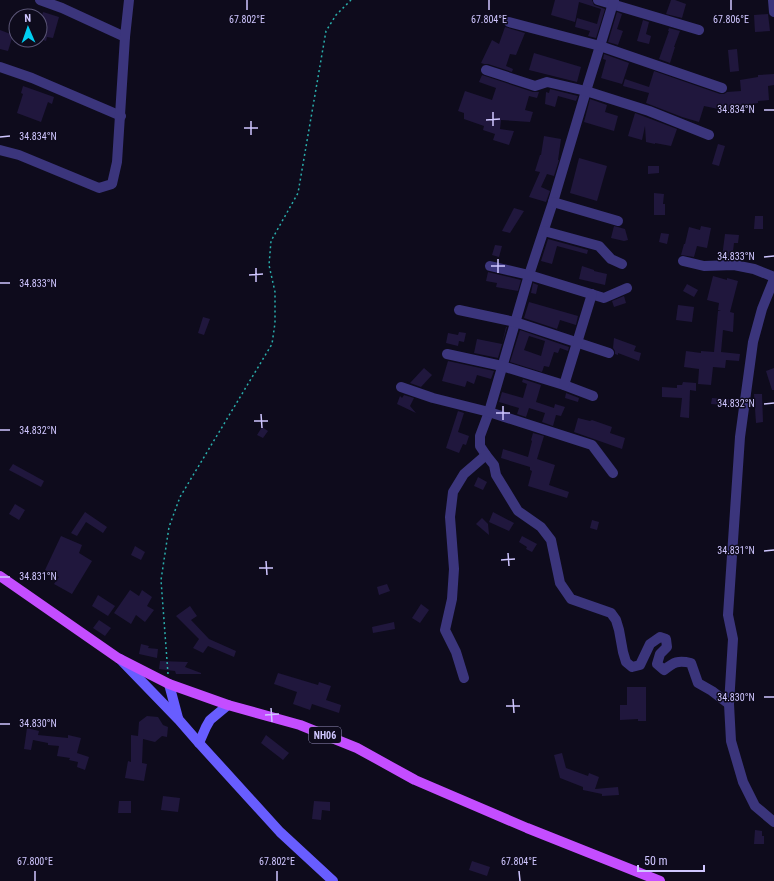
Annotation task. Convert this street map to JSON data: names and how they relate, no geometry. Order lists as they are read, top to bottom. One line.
{"streets":{"main road":["NH06"]},"scale_bar":"50 m","north":"top","coordinates":["67.802°E","67.804°E","67.806°E","34.834°N","34.833°N","34.832°N","34.831°N","34.830°N","67.800°E"]}
